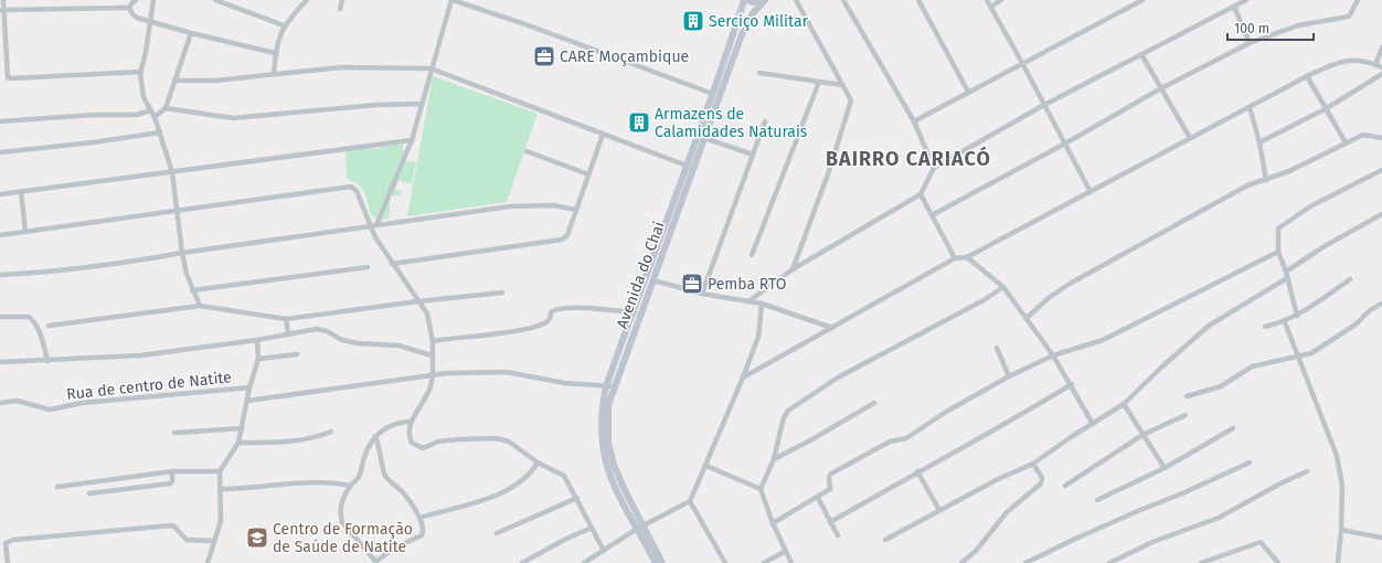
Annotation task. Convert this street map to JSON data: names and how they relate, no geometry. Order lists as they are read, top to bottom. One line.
{"streets":{"main road":["Avenida do Chai"],"street":["Rua de centro de Natite"]},"districts":["BAIRRO CARIACÓ"],"places":{"building":["Serciço Militar","Armazens de Calamidades Naturais"],"office":["CARE Moçambique","Pemba RTO"],"school or university":["Centro de Formação de Saúde de Natite"]},"scale_bar":"100 m"}
